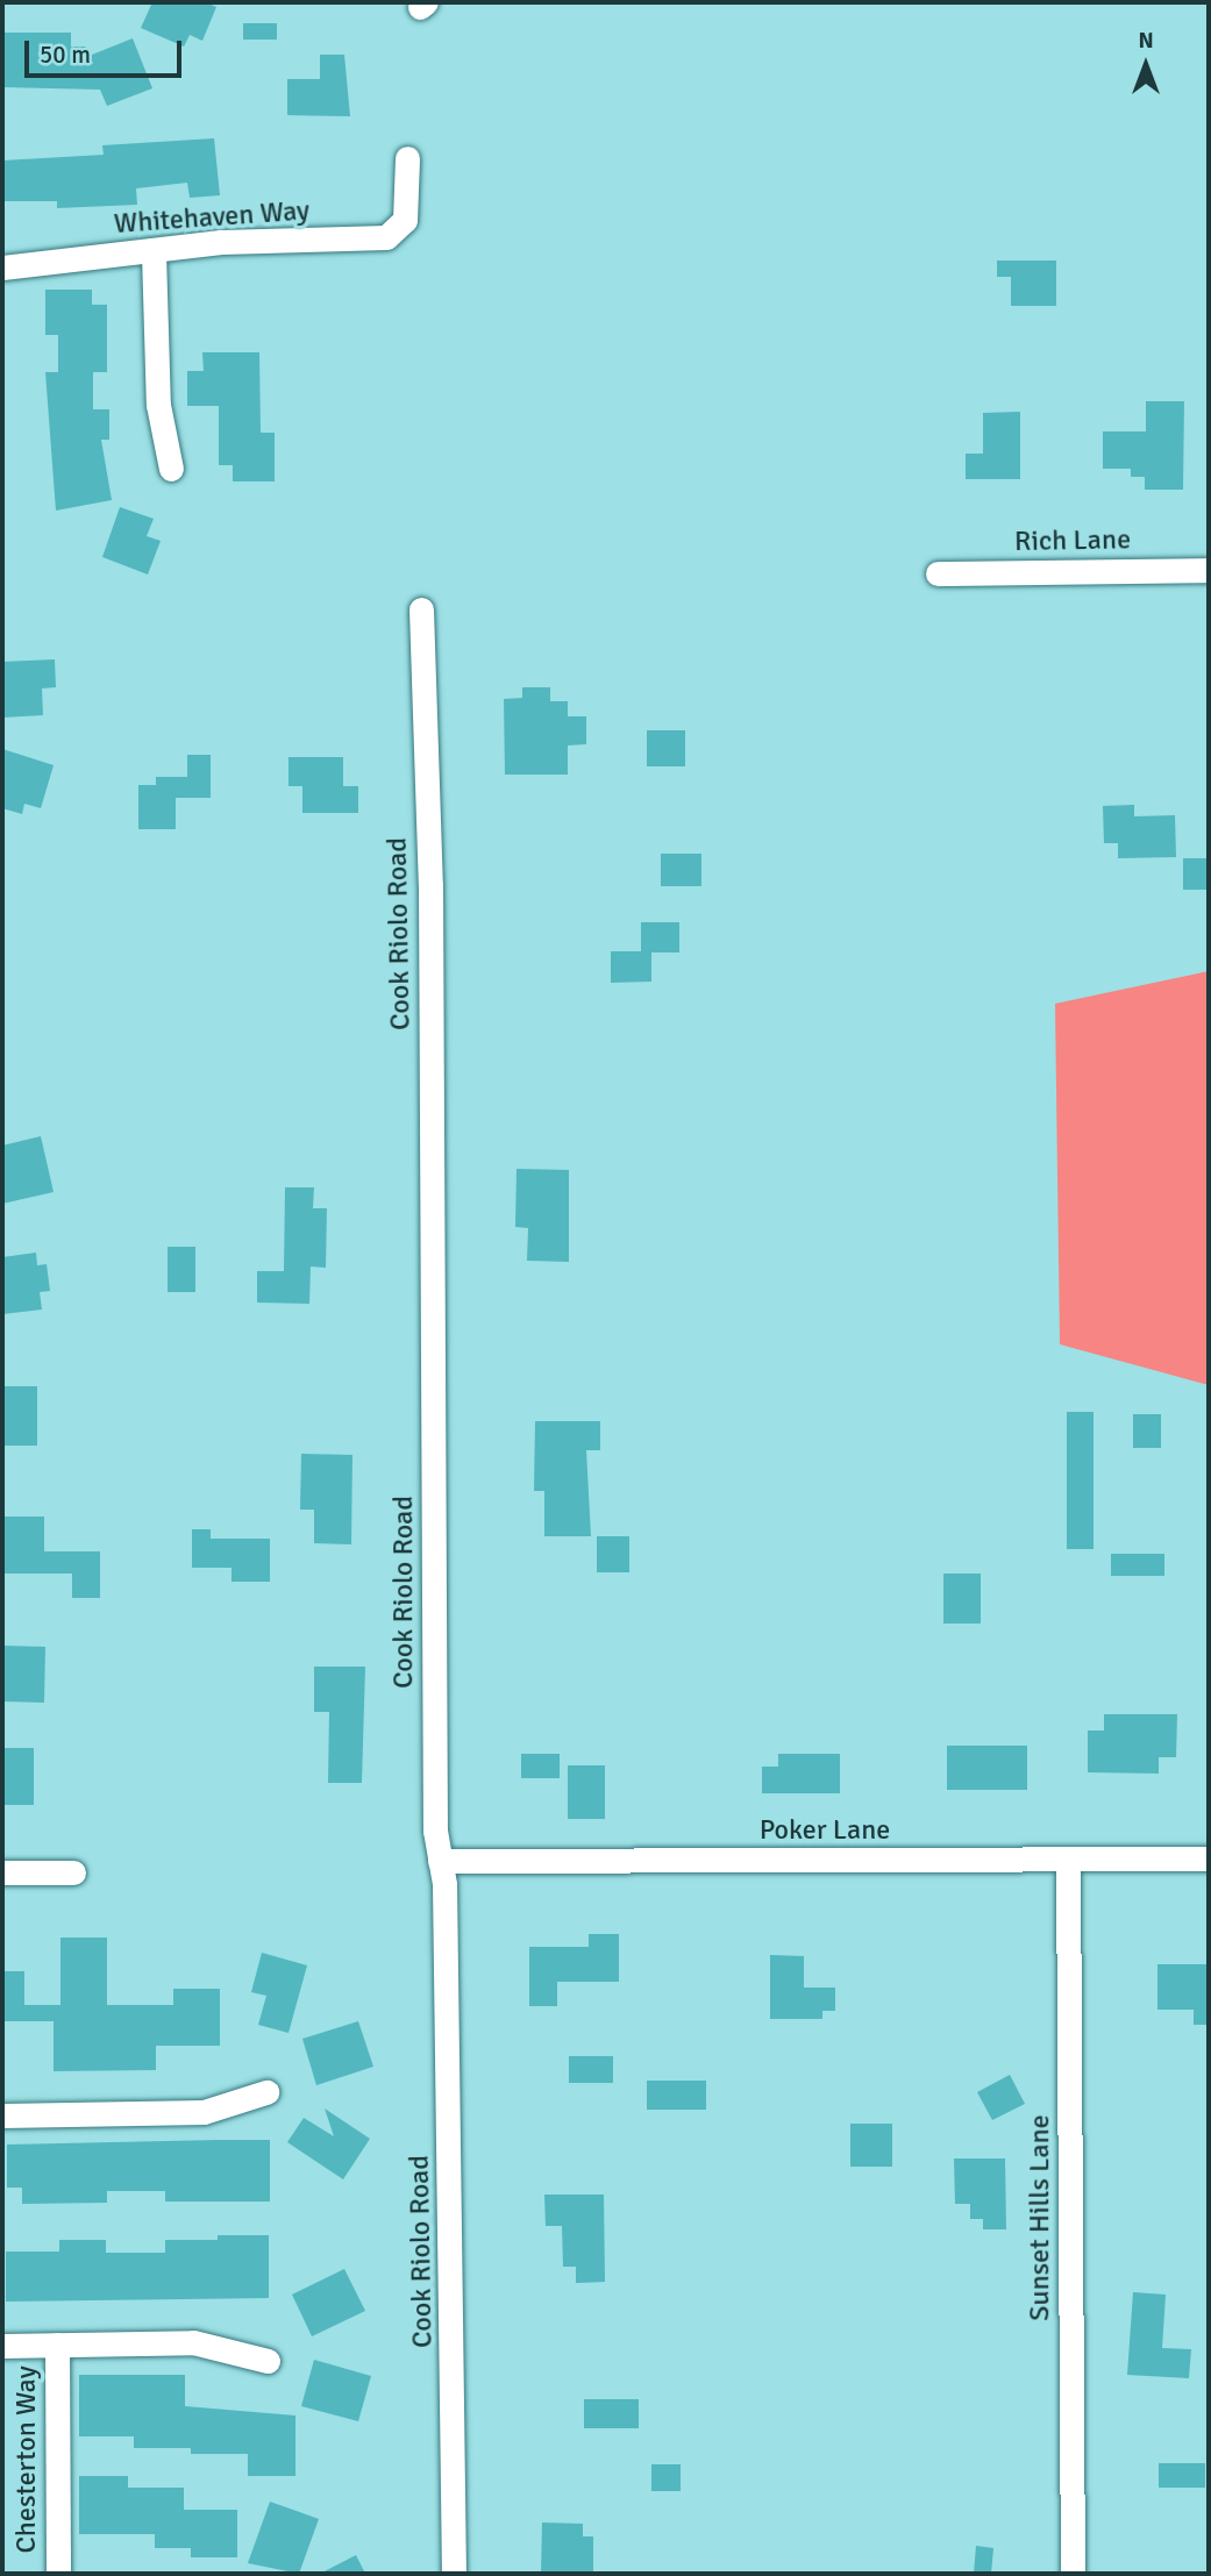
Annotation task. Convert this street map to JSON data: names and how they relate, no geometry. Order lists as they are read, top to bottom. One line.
{"streets":{"street":["Whitehaven Way","Rich Lane","Cook Riolo Road","Poker Lane","Sunset Hills Lane","Chesterton Way"]},"crossings":[["Cook Riolo Road","Poker Lane"],["Poker Lane","Sunset Hills Lane"]],"scale_bar":"50 m","north":"top"}
